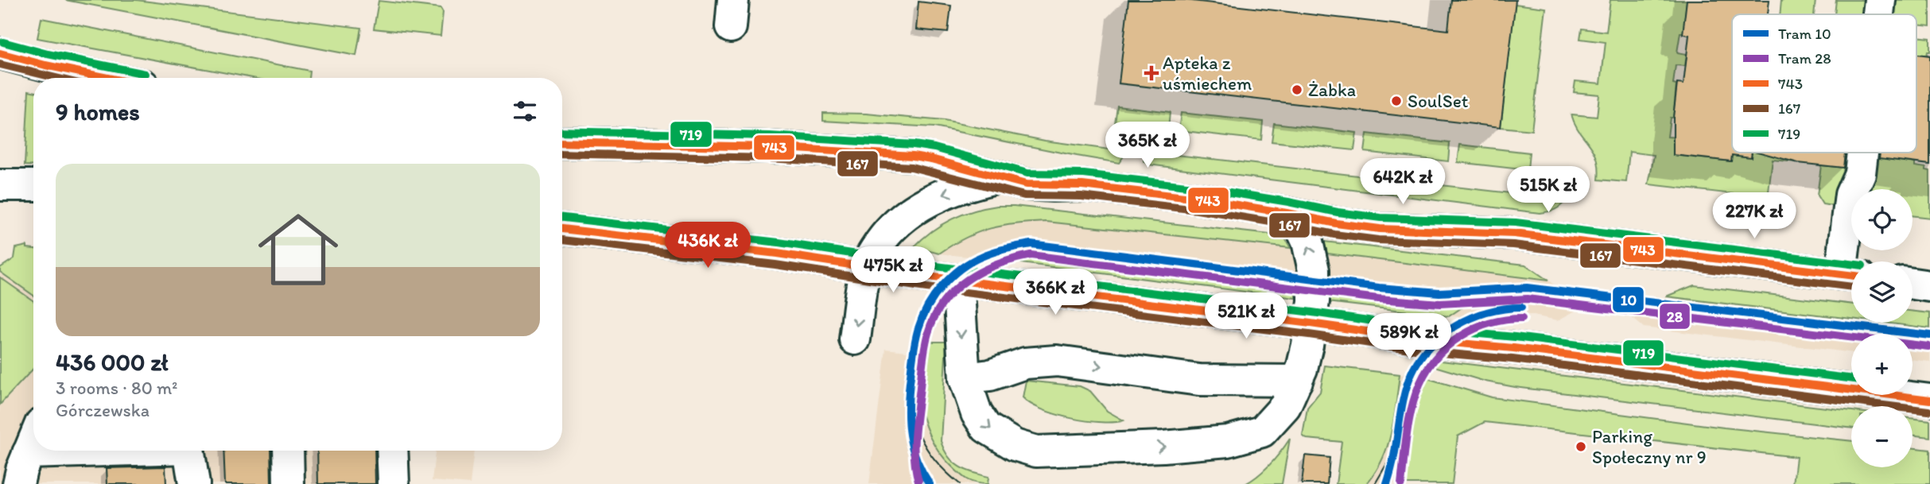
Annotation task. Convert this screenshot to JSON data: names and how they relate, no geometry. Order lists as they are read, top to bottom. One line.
{"places":{"health":["Apteka z uśmiechem"],"other":["Żabka","SoulSet","Parking Społeczny nr 9"]},"lines":["transit line 719","transit line 743","transit line 167","tram line 10","tram line 28"],"legend":["Tram 10","Tram 28","743","167","719"],"page":{"heading":"9 homes","price":["365K zł","642K zł","515K zł","227K zł","436K zł","475K zł","366K zł","521K zł","589K zł"],"list":[{"name":"436 000 zł","note":"3 rooms · 80 m² · Górczewska"}],"map_buttons":["+","−"]}}
